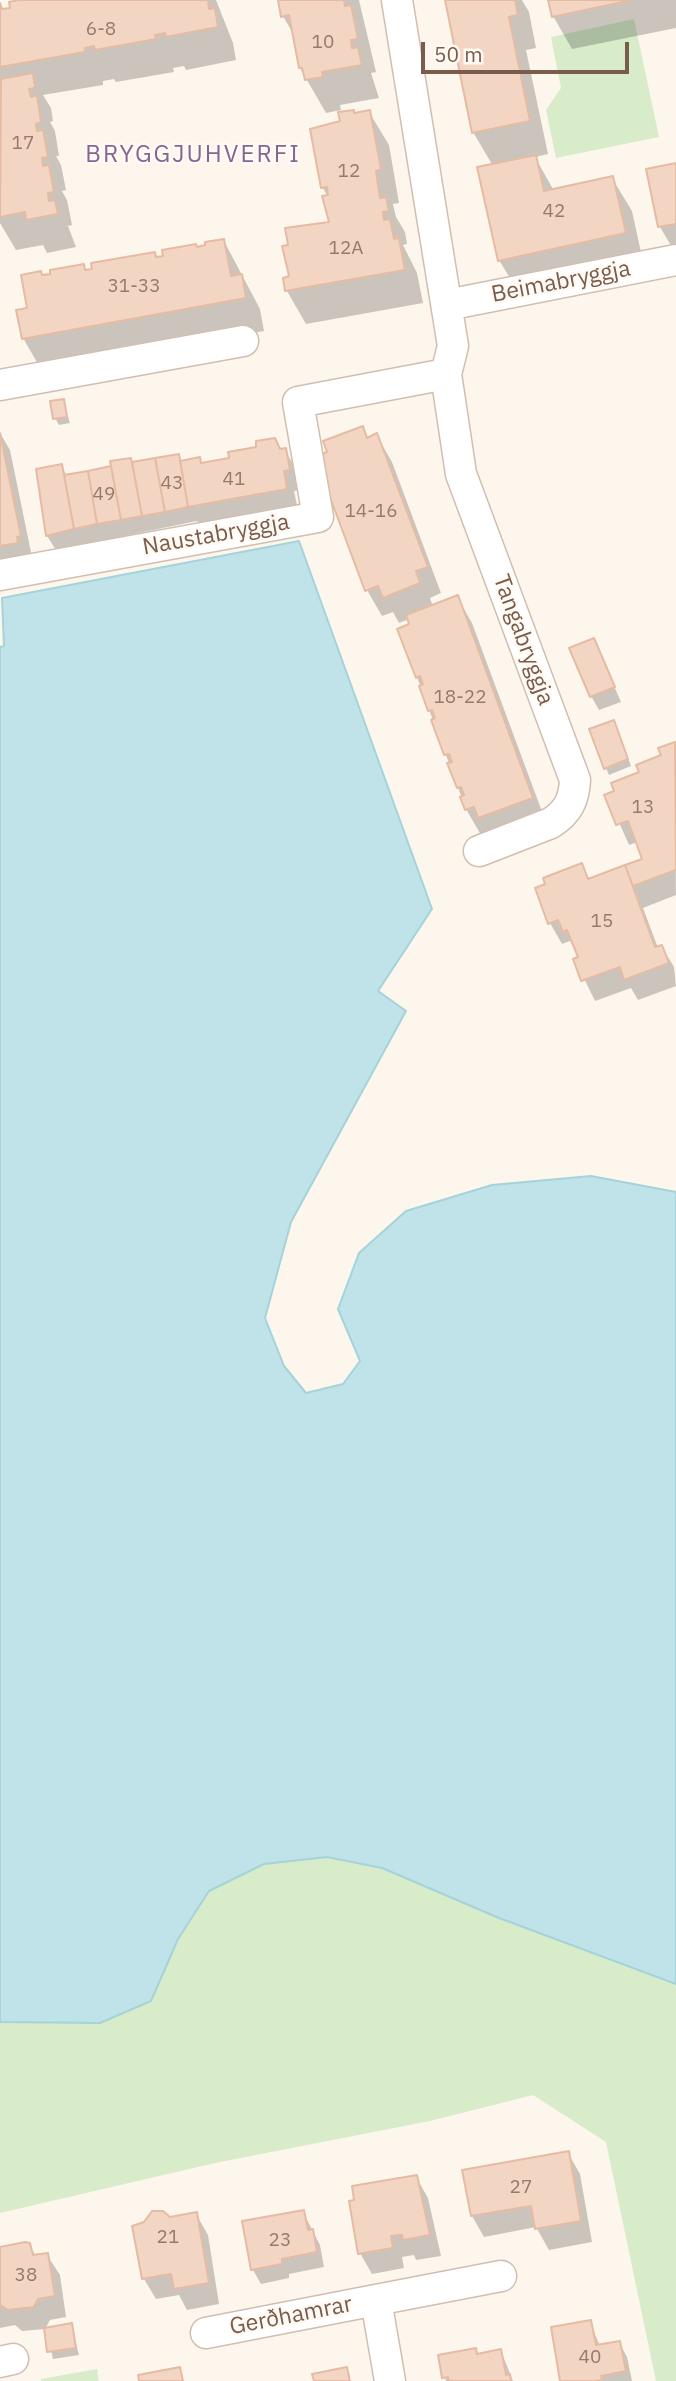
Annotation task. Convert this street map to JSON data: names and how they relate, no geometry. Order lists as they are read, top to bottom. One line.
{"streets":{"street":["Beimabryggja","Naustabryggja","Tangabryggja","Gerðhamrar"]},"crossings":[["Beimabryggja","Tangabryggja"],["Naustabryggja","Tangabryggja"]],"districts":["BRYGGJUHVERFI"],"house_numbers":["6-8","10","17","12","42","12A","31-33","41","43","49","14-16","18-22","13","15","27","21","23","38","40"],"scale_bar":"50 m"}
